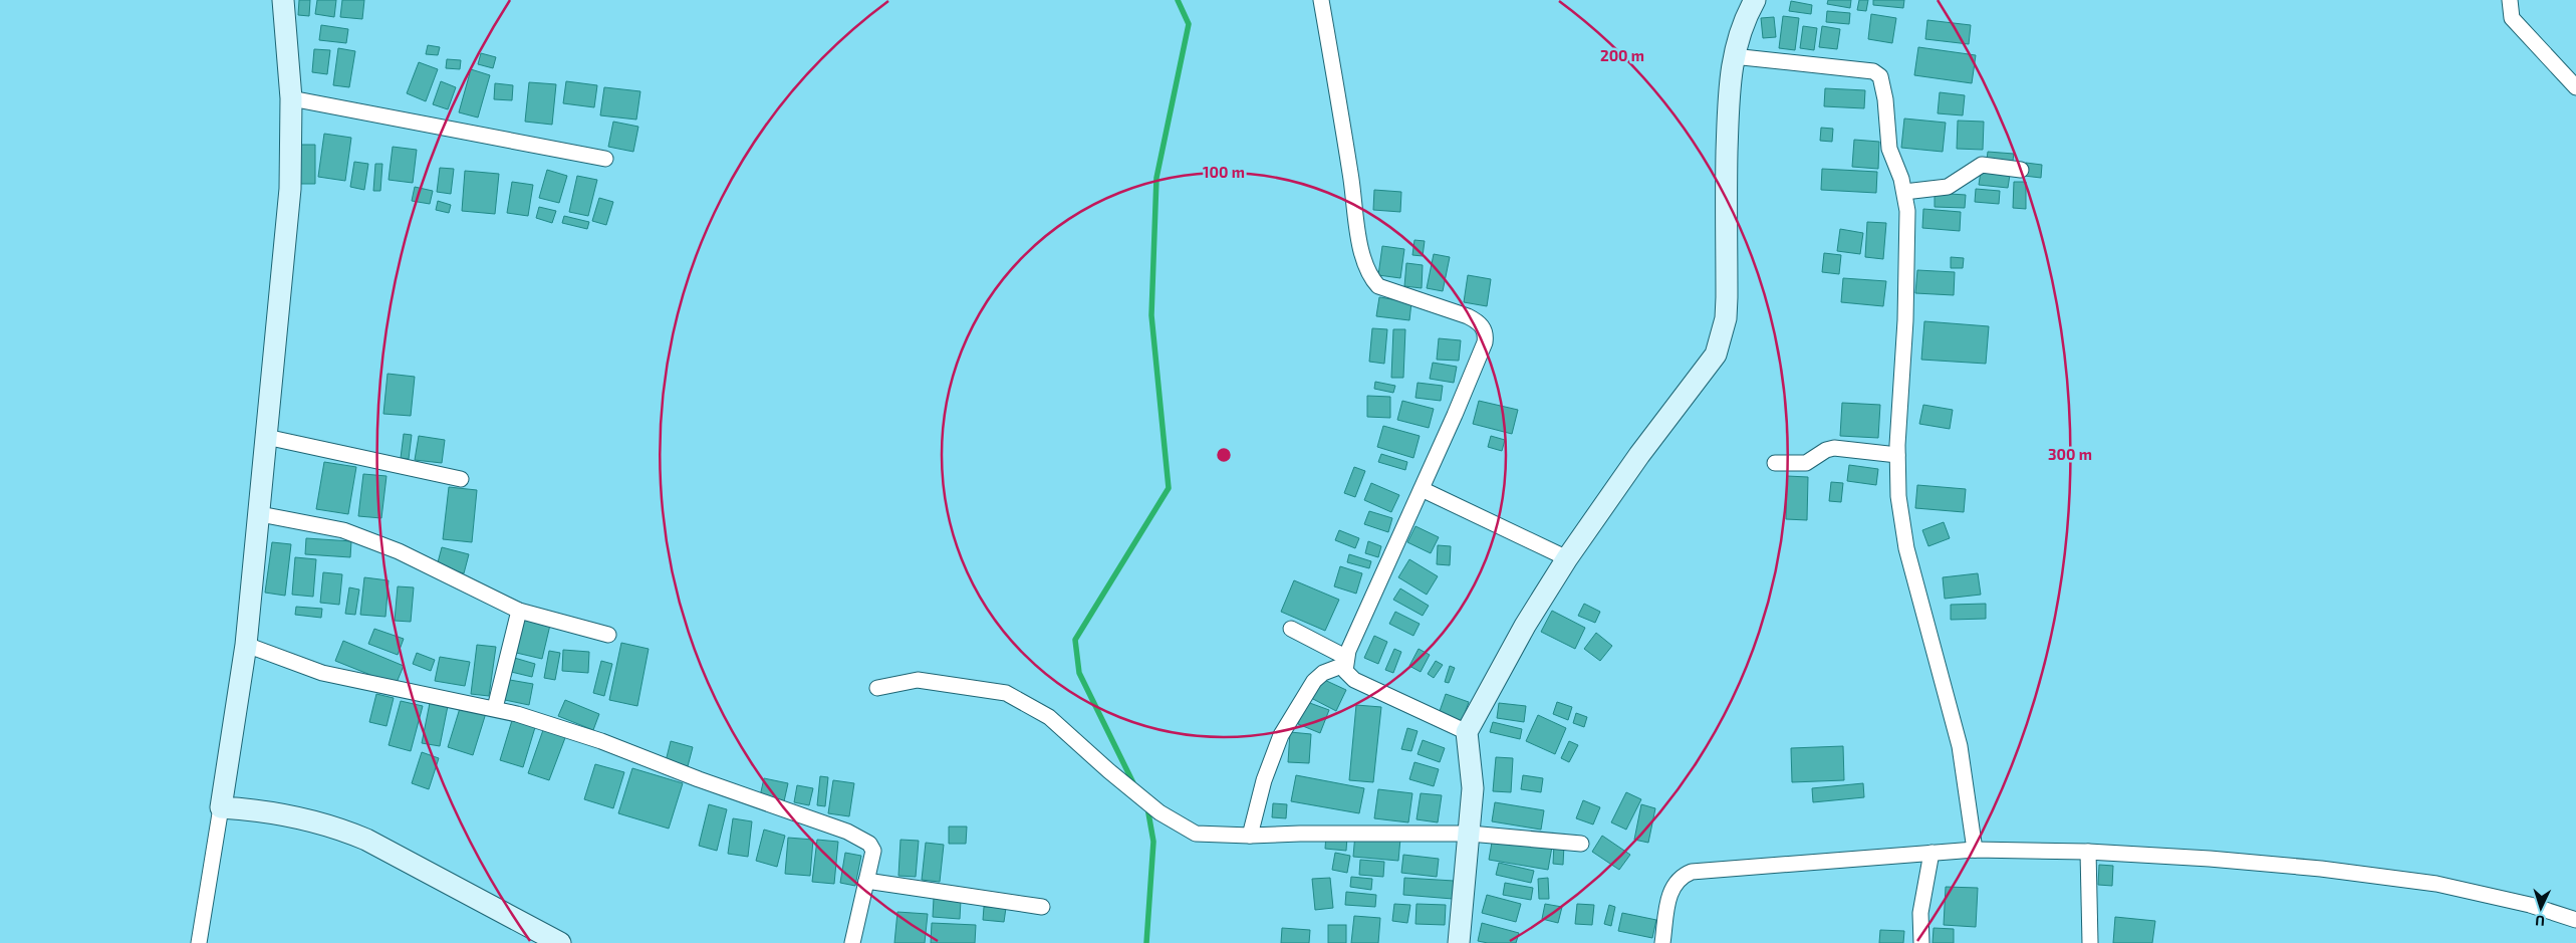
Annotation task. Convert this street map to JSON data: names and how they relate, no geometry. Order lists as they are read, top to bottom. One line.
{"north":"bottom","rings":["200 m","100 m","300 m"]}
